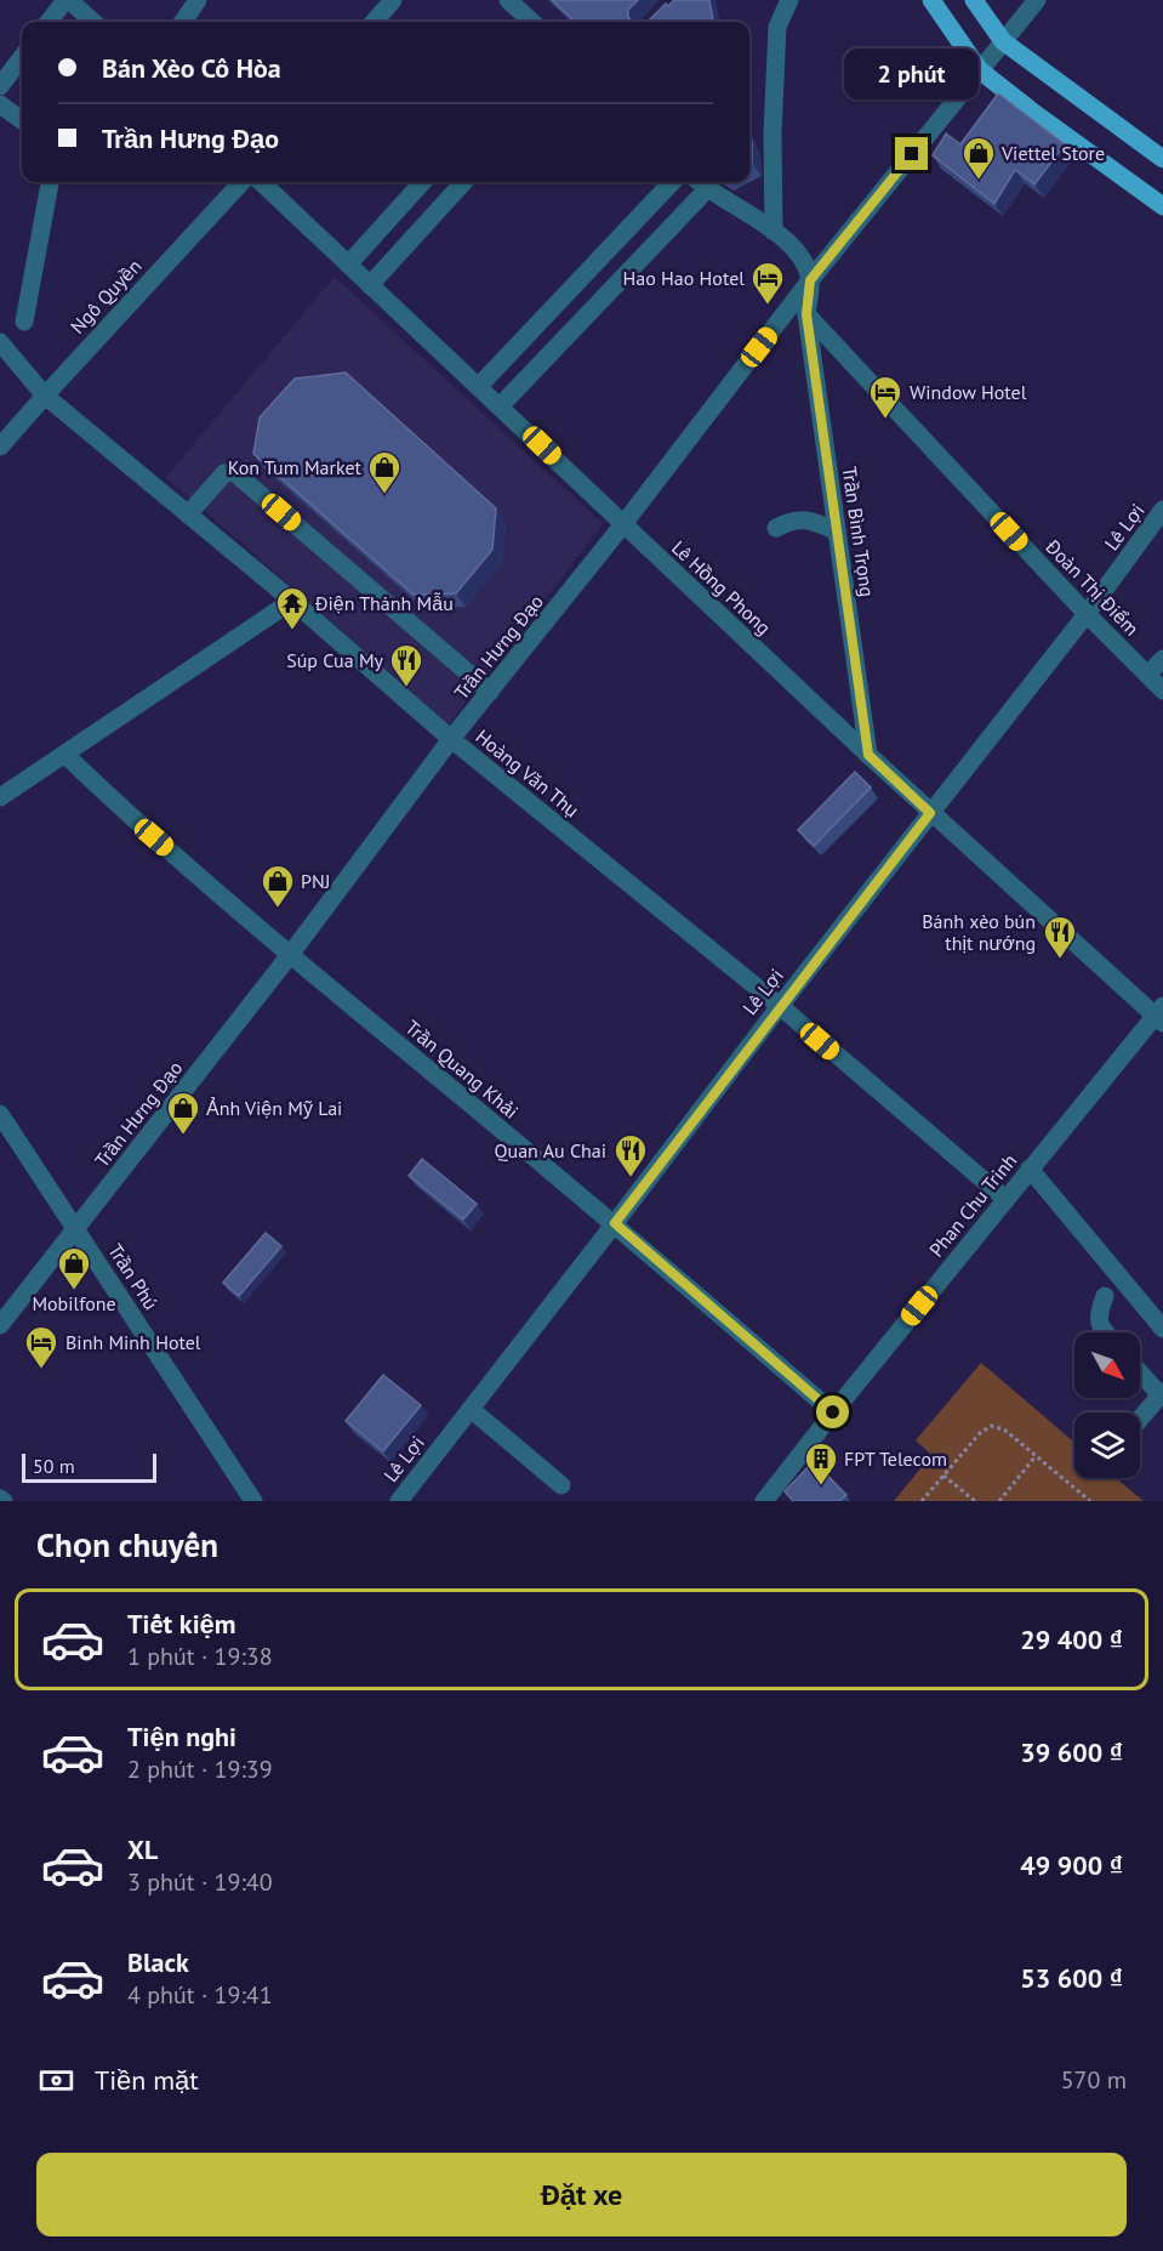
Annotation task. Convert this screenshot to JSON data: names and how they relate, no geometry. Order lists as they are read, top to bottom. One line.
{"streets":{"street":["Ngô Quyền","Lê Lợi","Trần Bình Trọng","Lê Hồng Phong","Đoàn Thị Điểm","Trần Hưng Đạo","Hoàng Văn Thụ","Trần Quang Khải","Phan Chu Trinh","Trần Phú"]},"crossings":[["Ngô Quyền","Hoàng Văn Thụ"],["Lê Lợi","Lê Hồng Phong"],["Lê Lợi","Đoàn Thị Điểm"],["Lê Lợi","Hoàng Văn Thụ"],["Lê Lợi","Trần Quang Khải"],["Trần Bình Trọng","Lê Hồng Phong"],["Trần Bình Trọng","Đoàn Thị Điểm"],["Lê Hồng Phong","Trần Hưng Đạo"],["Lê Hồng Phong","Phan Chu Trinh"],["Trần Hưng Đạo","Hoàng Văn Thụ"],["Trần Hưng Đạo","Trần Quang Khải"],["Trần Hưng Đạo","Trần Phú"],["Hoàng Văn Thụ","Phan Chu Trinh"],["Trần Quang Khải","Phan Chu Trinh"]],"places":{"shop":["Viettel Store","Kon Tum Market","PNJ","Ảnh Viện Mỹ Lai","Mobilfone"],"hotel":["Hao Hao Hotel","Window Hotel","Binh Minh Hotel"],"temple":["Điện Thánh Mẫu"],"restaurant":["Súp Cua My","Bánh xèo bún thịt nướng","Quan Au Chai"],"building":["FPT Telecom"]},"scale_bar":"50 m","north":"bottom right","page":{"banner":["Bán Xèo Cô Hòa","Trần Hưng Đạo"],"bubble":"2 phút","scale":"50 m","heading":"Chọn chuyến","list":[{"name":"Tiết kiệm","note":"1 phút · 19:38","value":"29 400 ₫"},{"name":"Tiện nghi","note":"2 phút · 19:39","value":"39 600 ₫"},{"name":"XL","note":"3 phút · 19:40","value":"49 900 ₫"},{"name":"Black","note":"4 phút · 19:41","value":"53 600 ₫"}],"pay":["Tiền mặt","570 m"],"buttons":"Đặt xe"}}
